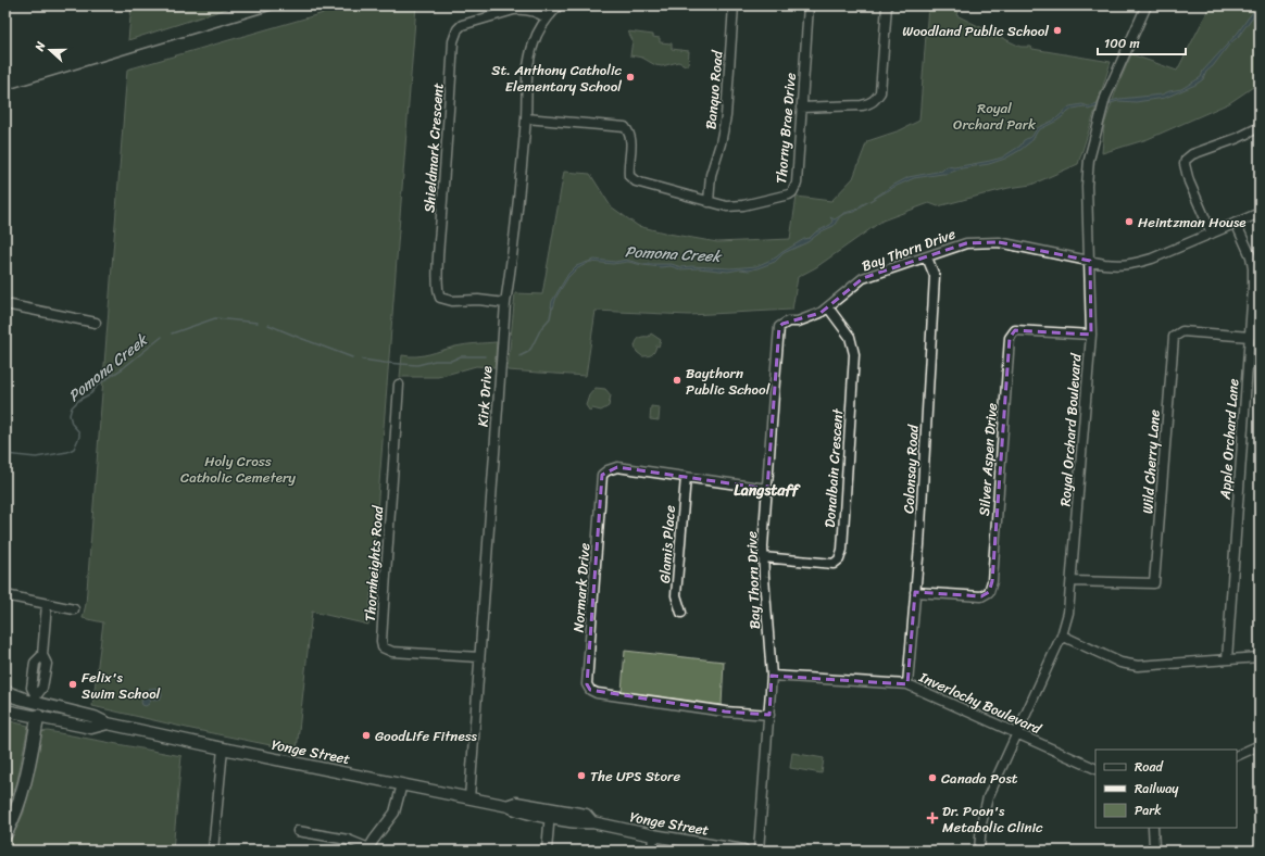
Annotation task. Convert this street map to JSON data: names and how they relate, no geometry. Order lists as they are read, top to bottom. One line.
{"streets":{"main road":["Yonge Street"],"street":["Banquo Road","Thorny Brae Drive","Shieldmark Crescent","Bay Thorn Drive","Kirk Drive","Royal Orchard Boulevard","Apple Orchard Lane","Silver Aspen Drive","Wild Cherry Lane","Donalbain Crescent","Colonsay Road","Glamis Place","Thornheights Road","Normark Drive","Inverlochy Boulevard"]},"crossings":[["Banquo Road","Thorny Brae Drive"],["Thorny Brae Drive","Kirk Drive"],["Shieldmark Crescent","Kirk Drive"],["Bay Thorn Drive","Royal Orchard Boulevard"],["Bay Thorn Drive","Apple Orchard Lane"],["Bay Thorn Drive","Donalbain Crescent"],["Bay Thorn Drive","Colonsay Road"],["Bay Thorn Drive","Normark Drive"],["Bay Thorn Drive","Inverlochy Boulevard"],["Kirk Drive","Thornheights Road"],["Kirk Drive","Yonge Street"],["Royal Orchard Boulevard","Silver Aspen Drive"],["Royal Orchard Boulevard","Wild Cherry Lane"],["Royal Orchard Boulevard","Inverlochy Boulevard"],["Apple Orchard Lane","Wild Cherry Lane"],["Silver Aspen Drive","Colonsay Road"],["Colonsay Road","Inverlochy Boulevard"],["Glamis Place","Normark Drive"]],"districts":["Langstaff"],"water":["Pomona Creek"],"parks":["Royal Orchard Park","Holy Cross Catholic Cemetery"],"places":{"other":["Woodland Public School","St. Anthony Catholic Elementary School","Heintzman House","Baythorn Public School","Felix's Swim School","GoodLife Fitness","The UPS Store","Canada Post"],"health":["Dr. Poon's Metabolic Clinic"]},"legend":["Road","Railway","Park"],"scale_bar":"100 m","north":"left"}
